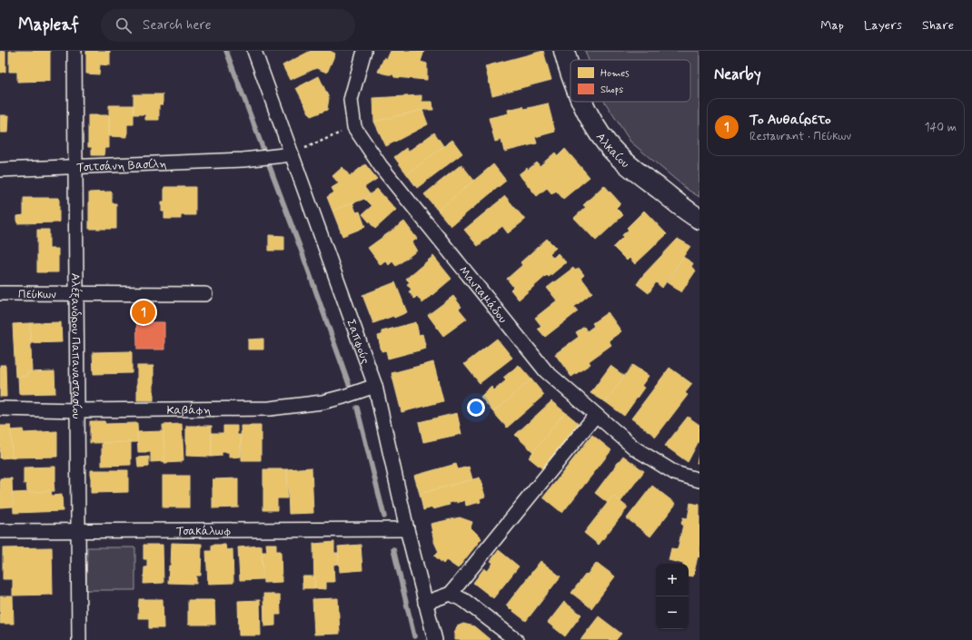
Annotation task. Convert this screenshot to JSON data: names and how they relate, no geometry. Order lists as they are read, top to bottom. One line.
{"streets":{"street":["Αλκαίου","Τσιτσάνη Βασίλη","Πεύκων","Μανταμάδου","Σαπφούς","Αλέξανδρου Παπαναστασίου","Καβάφη","Τσακάλωφ"]},"crossings":[["Τσιτσάνη Βασίλη","Σαπφούς"],["Τσιτσάνη Βασίλη","Αλέξανδρου Παπαναστασίου"],["Πεύκων","Αλέξανδρου Παπαναστασίου"],["Σαπφούς","Καβάφη"],["Σαπφούς","Τσακάλωφ"],["Αλέξανδρου Παπαναστασίου","Καβάφη"],["Αλέξανδρου Παπαναστασίου","Τσακάλωφ"]],"legend":["Homes","Shops"],"page":{"header":"Mapleaf","search":"Search here","nav":["Map","Layers","Share"],"heading":"Nearby","list":[{"mark":"1","name":"Το Αυθαίρετο","note":"Restaurant · Πεύκων","value":"140 m"}],"pins":"1","map_buttons":["+","−"]}}
